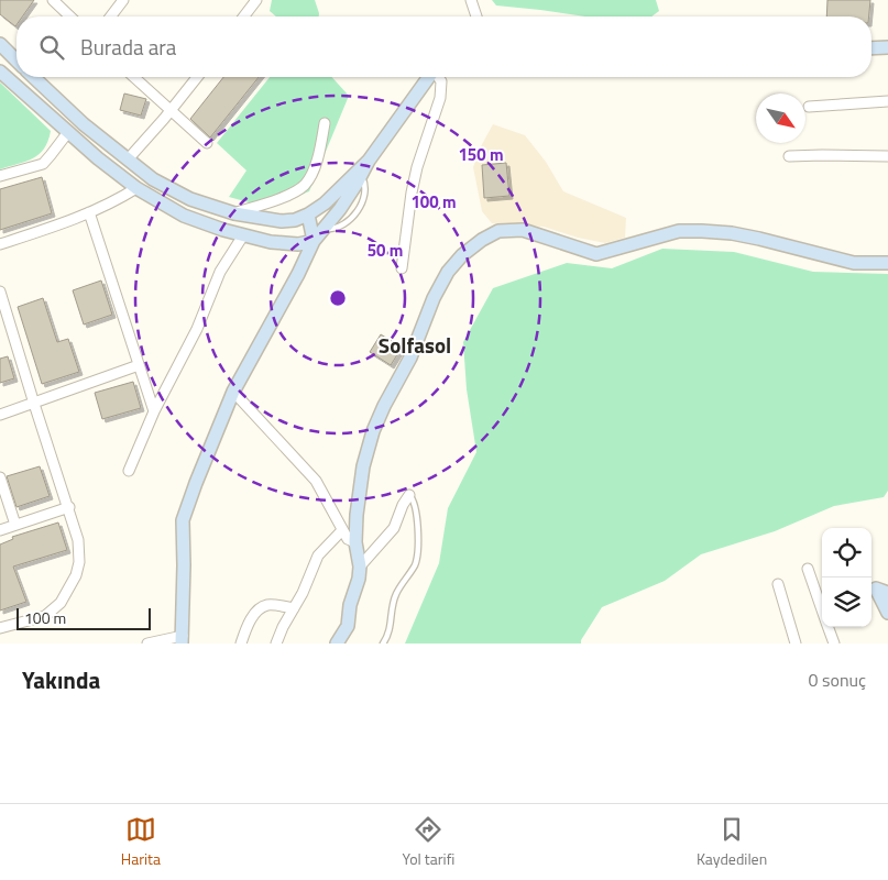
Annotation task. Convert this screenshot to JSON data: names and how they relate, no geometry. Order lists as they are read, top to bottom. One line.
{"districts":["Solfasol"],"scale_bar":"100 m","north":"bottom right","page":{"search":"Burada ara","scale":"100 m","heading":["Yakında","0 sonuç"],"nav":["Harita","Yol tarifi","Kaydedilen"]},"rings":["150 m","100 m","50 m"]}
